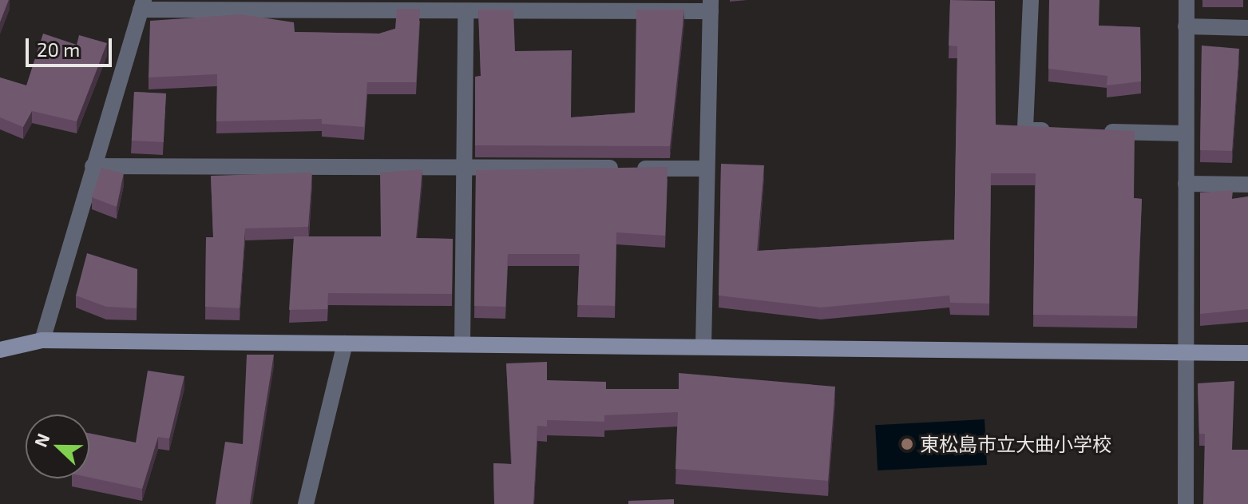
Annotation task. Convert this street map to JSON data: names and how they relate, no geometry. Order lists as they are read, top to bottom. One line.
{"places":["東松島市立大曲小学校"],"scale_bar":"20 m","north":"left"}
